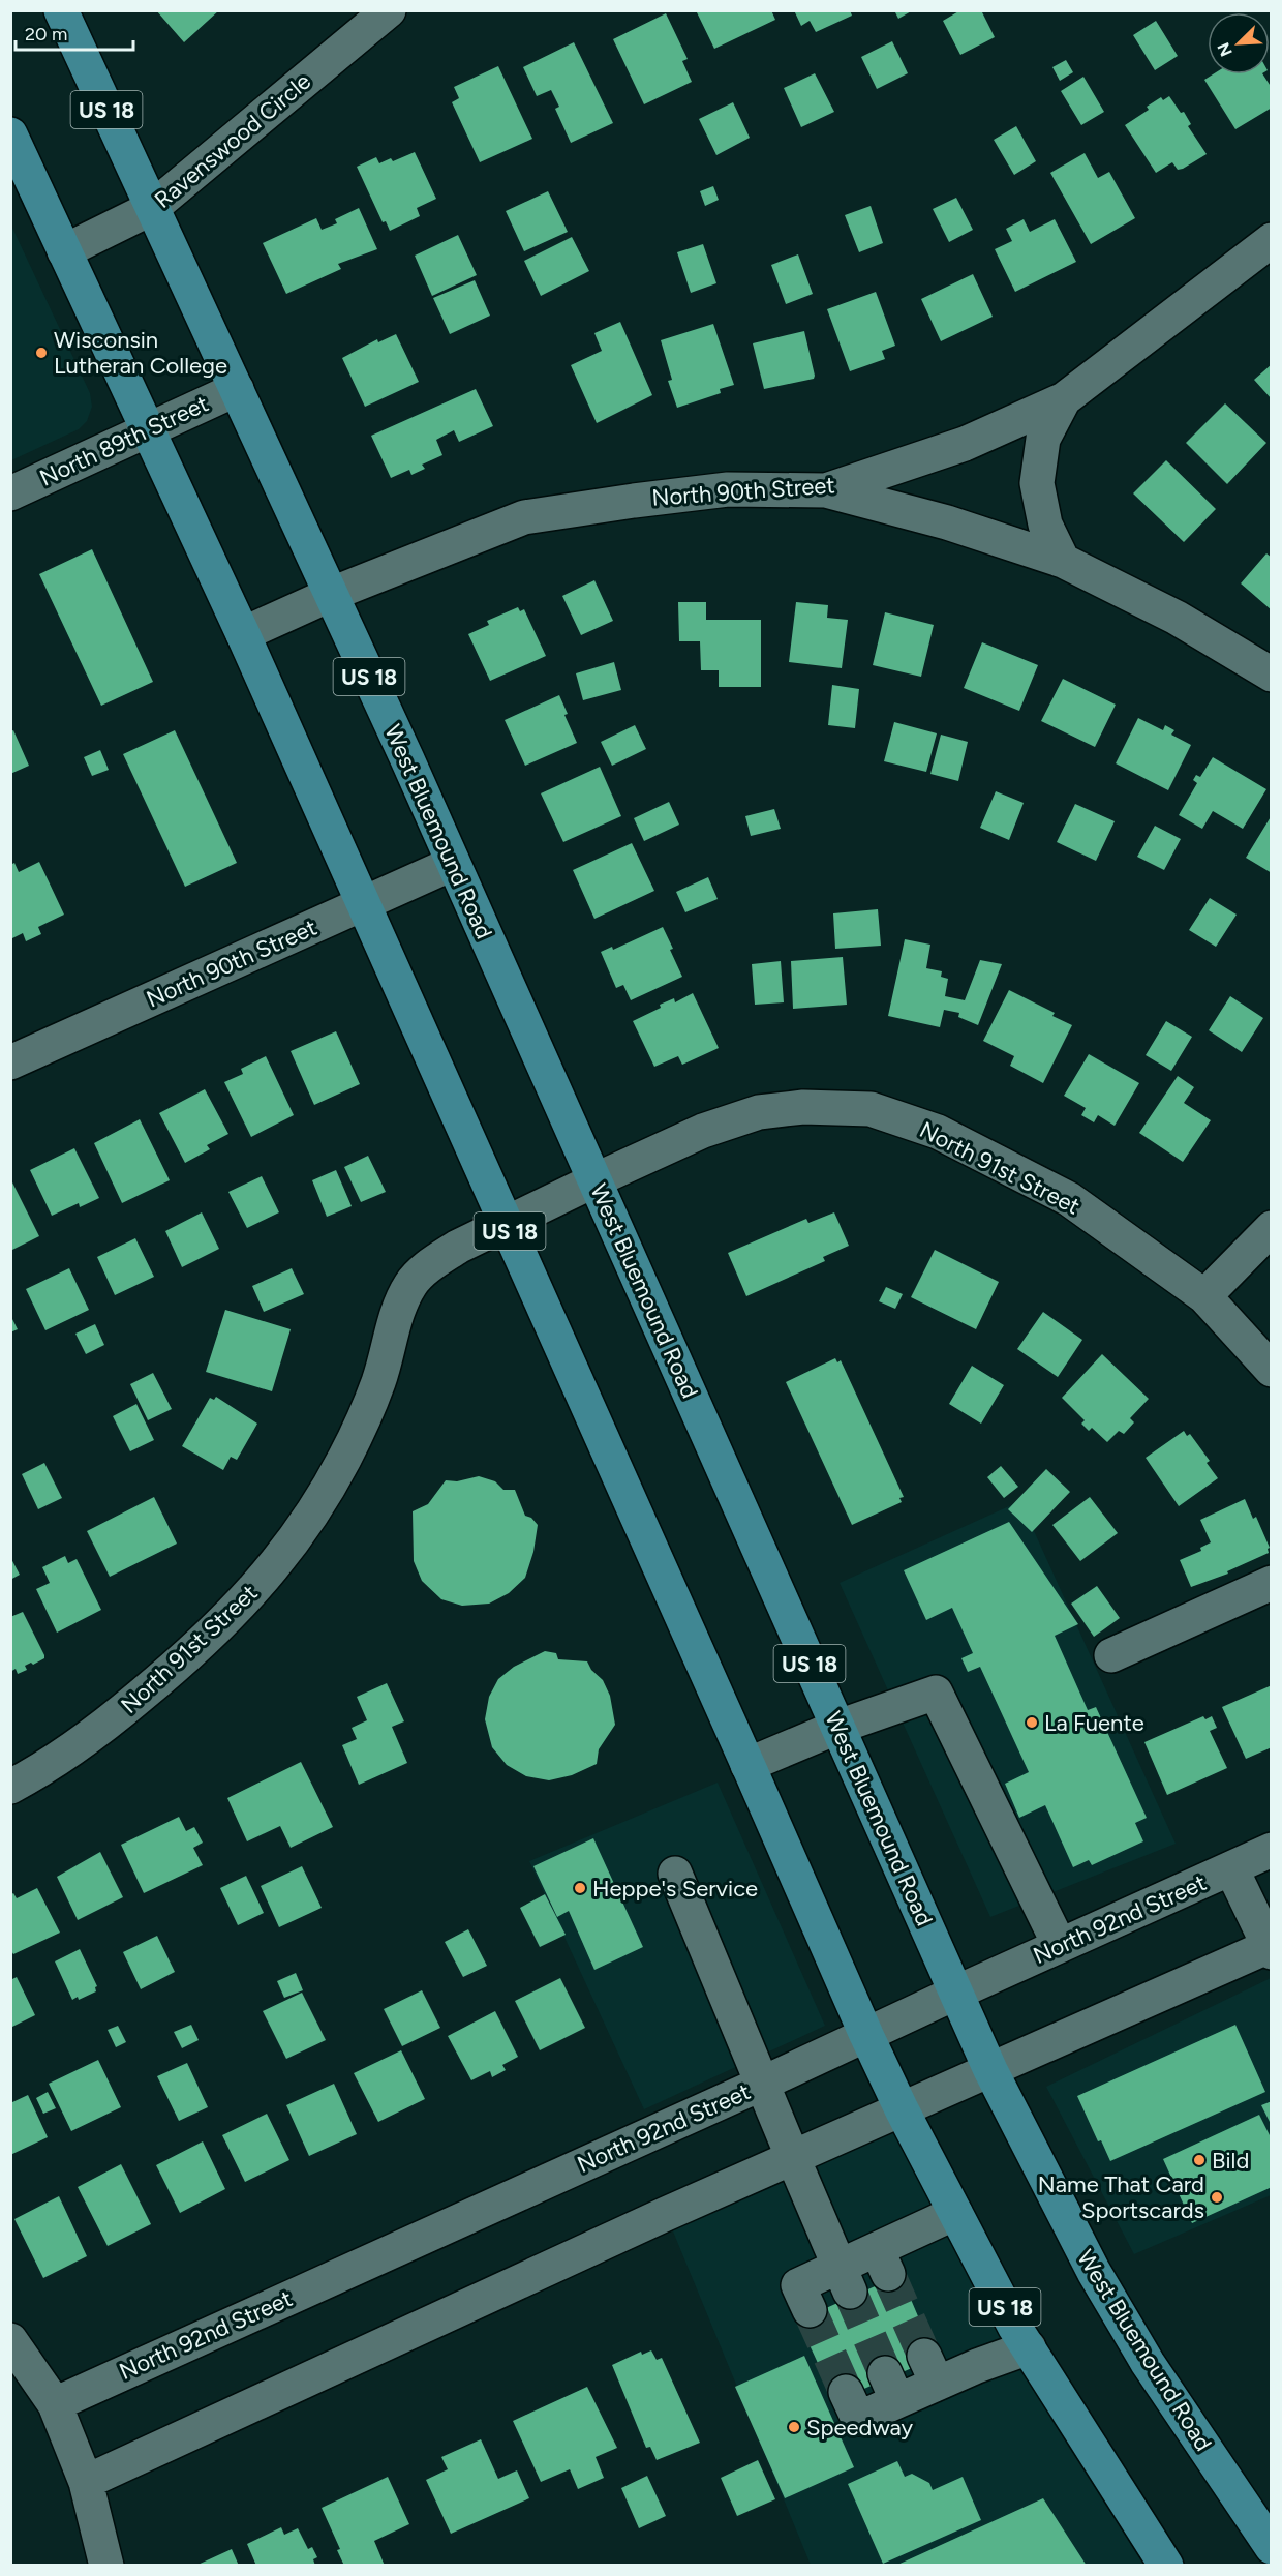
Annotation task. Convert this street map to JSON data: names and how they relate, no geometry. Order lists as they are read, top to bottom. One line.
{"streets":{"main road":["US 18","West Bluemound Road"],"street":["Ravenswood Circle","North 89th Street","North 90th Street","North 91st Street","North 92nd Street"]},"crossings":[["US 18","Ravenswood Circle"],["US 18","North 89th Street"],["US 18","North 90th Street"],["US 18","North 91st Street"],["US 18","North 92nd Street"],["Ravenswood Circle","West Bluemound Road"],["North 89th Street","West Bluemound Road"],["North 90th Street","West Bluemound Road"],["West Bluemound Road","North 91st Street"],["West Bluemound Road","North 92nd Street"]],"places":["Wisconsin Lutheran College","La Fuente","Heppe's Service","Bild","Name That Card Sportscards","Speedway"],"scale_bar":"20 m","north":"bottom left"}
